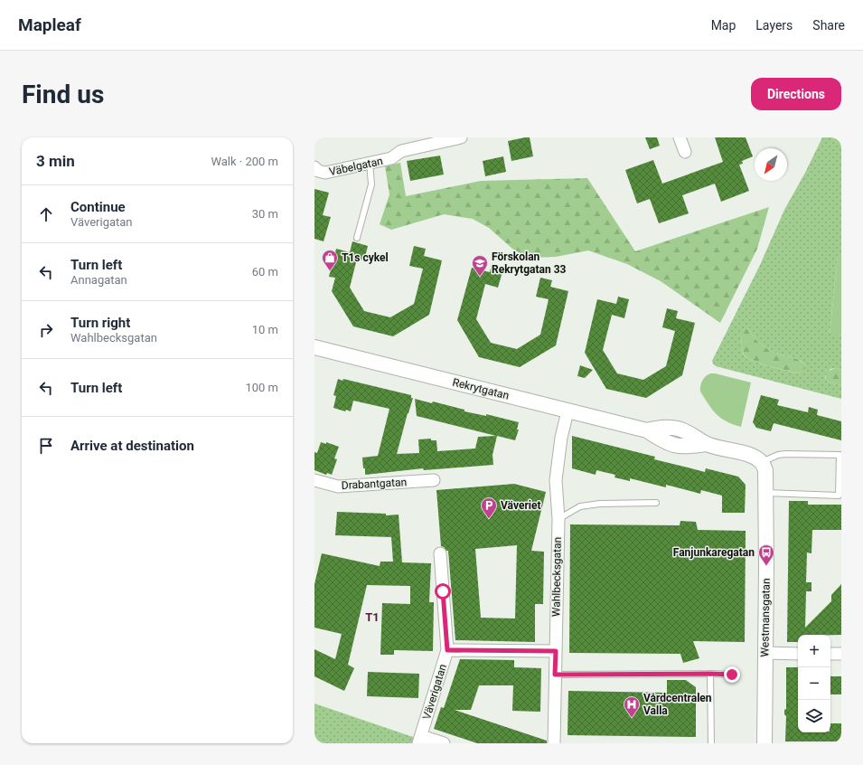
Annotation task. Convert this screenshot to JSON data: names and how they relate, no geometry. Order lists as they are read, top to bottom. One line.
{"streets":{"street":["Väbelgatan","Rekrytgatan","Drabantgatan","Wahlbecksgatan","Westmansgatan","Väverigatan"]},"crossings":[["Rekrytgatan","Wahlbecksgatan"],["Rekrytgatan","Westmansgatan"]],"districts":["T1"],"places":{"shop":["T1s cykel"],"school or university":["Förskolan Rekrytgatan 33"],"parking":["Väveriet"],"bus stop":["Fanjunkaregatan"],"hospital":["Vårdcentralen Valla"]},"north":"bottom left","page":{"header":"Mapleaf","nav":["Map","Layers","Share"],"buttons":"Directions","title":"Find us","heading":["3 min","Walk · 200 m"],"list":[["Continue","Väverigatan","30 m"],["Turn left","Annagatan","60 m"],["Turn right","Wahlbecksgatan","10 m"],["Turn left","100 m"],"Arrive at destination"],"map_buttons":["+","−"]}}
